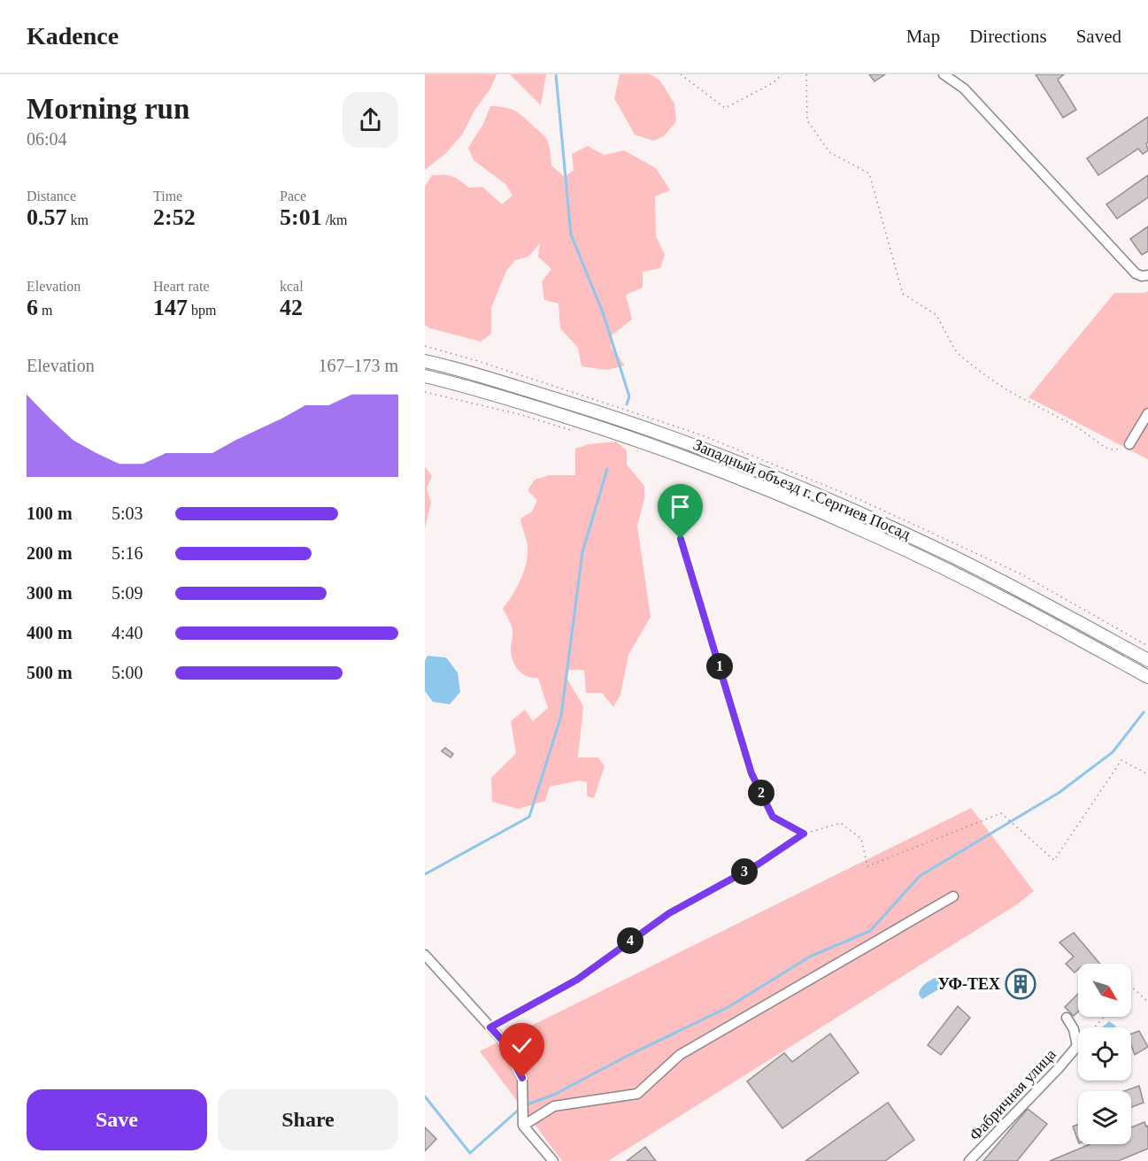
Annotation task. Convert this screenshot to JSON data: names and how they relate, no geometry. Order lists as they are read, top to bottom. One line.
{"streets":{"main road":["Западный объезд г. Сергиев Посад"],"street":["Фабричная улица"]},"places":{"building":["УФ-ТЕХ"]},"north":"bottom right","page":{"header":"Kadence","nav":["Map","Directions","Saved"],"heading":["Morning run","06:04"],"stats":[["Distance","0.57 km"],["Time","2:52"],["Pace","5:01 /km"],["Elevation","6 m"],["Heart rate","147 bpm"],["kcal","42"]],"chart":["Elevation","167–173 m"],"list":[{"name":"100 m","note":"5:03"},{"name":"200 m","note":"5:16"},{"name":"300 m","note":"5:09"},{"name":"400 m","note":"4:40"},{"name":"500 m","note":"5:00"}],"pins":["1","2","3","4"],"buttons":["Save","Share"]}}
